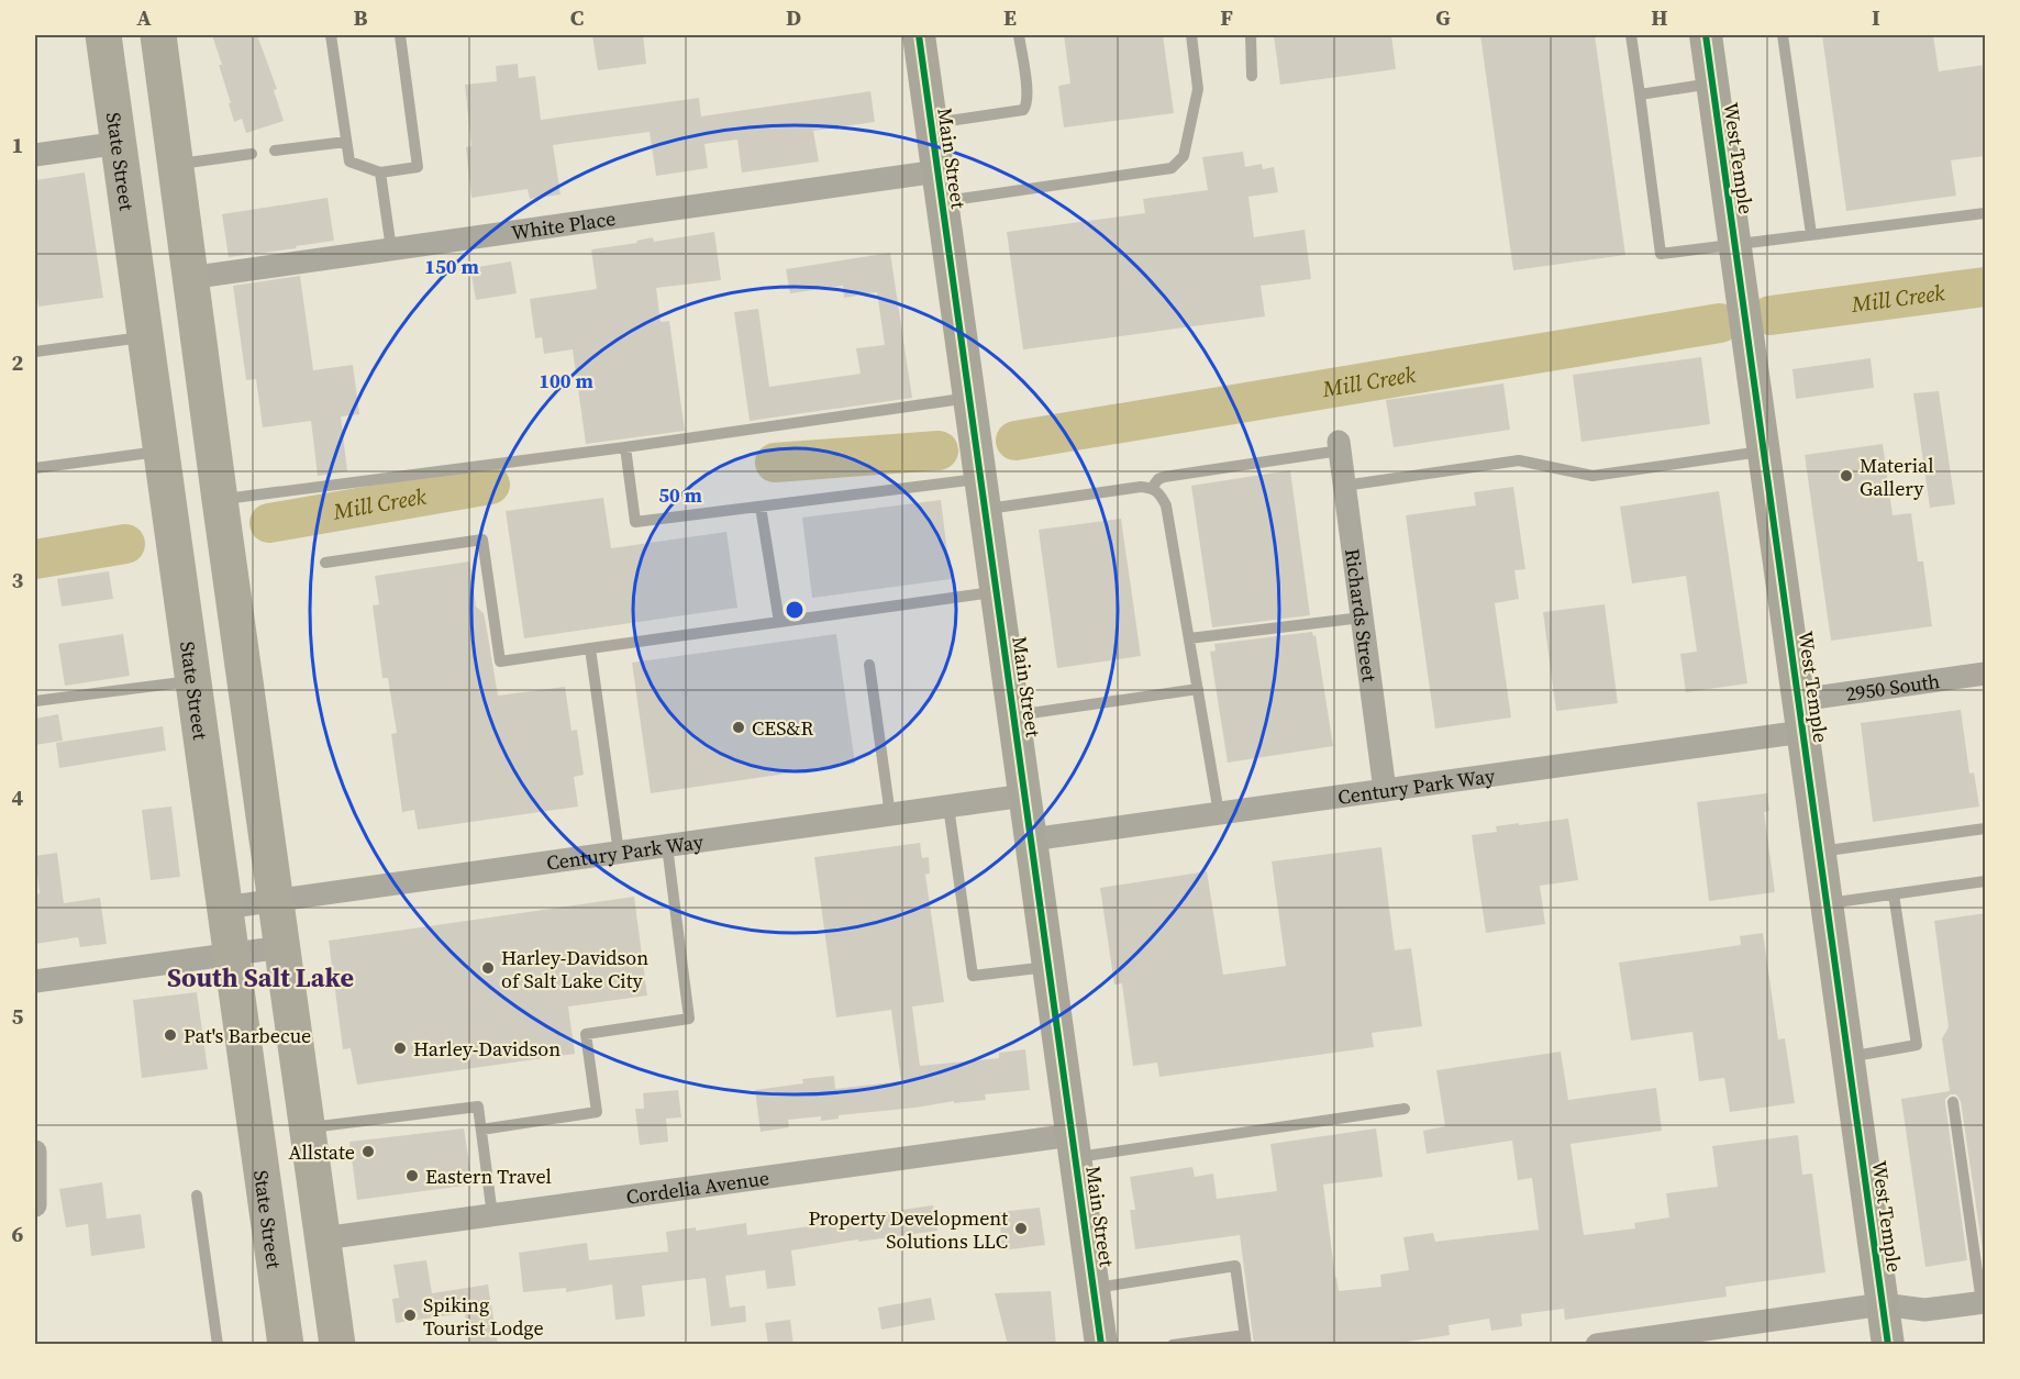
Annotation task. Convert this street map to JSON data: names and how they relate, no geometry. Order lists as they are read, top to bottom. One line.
{"streets":{"main road":["State Street"],"street":["Main Street","West Temple","White Place","Richards Street","2950 South","Century Park Way","Cordelia Avenue"]},"crossings":[["Main Street","White Place"],["Main Street","Century Park Way"],["Main Street","Cordelia Avenue"],["West Temple","2950 South"],["West Temple","Century Park Way"],["State Street","Century Park Way"],["Richards Street","Century Park Way"]],"districts":["South Salt Lake"],"water":["Mill Creek"],"places":["Material Gallery","CES&R","Harley-Davidson of Salt Lake City","Pat's Barbecue","Harley-Davidson","Allstate","Eastern Travel","Property Development Solutions LLC","Spiking Tourist Lodge"],"grid":{"columns":["A","B","C","D","E","F","G","H","I"],"rows":["1","2","3","4","5","6"]},"rings":["150 m","100 m","50 m"]}
